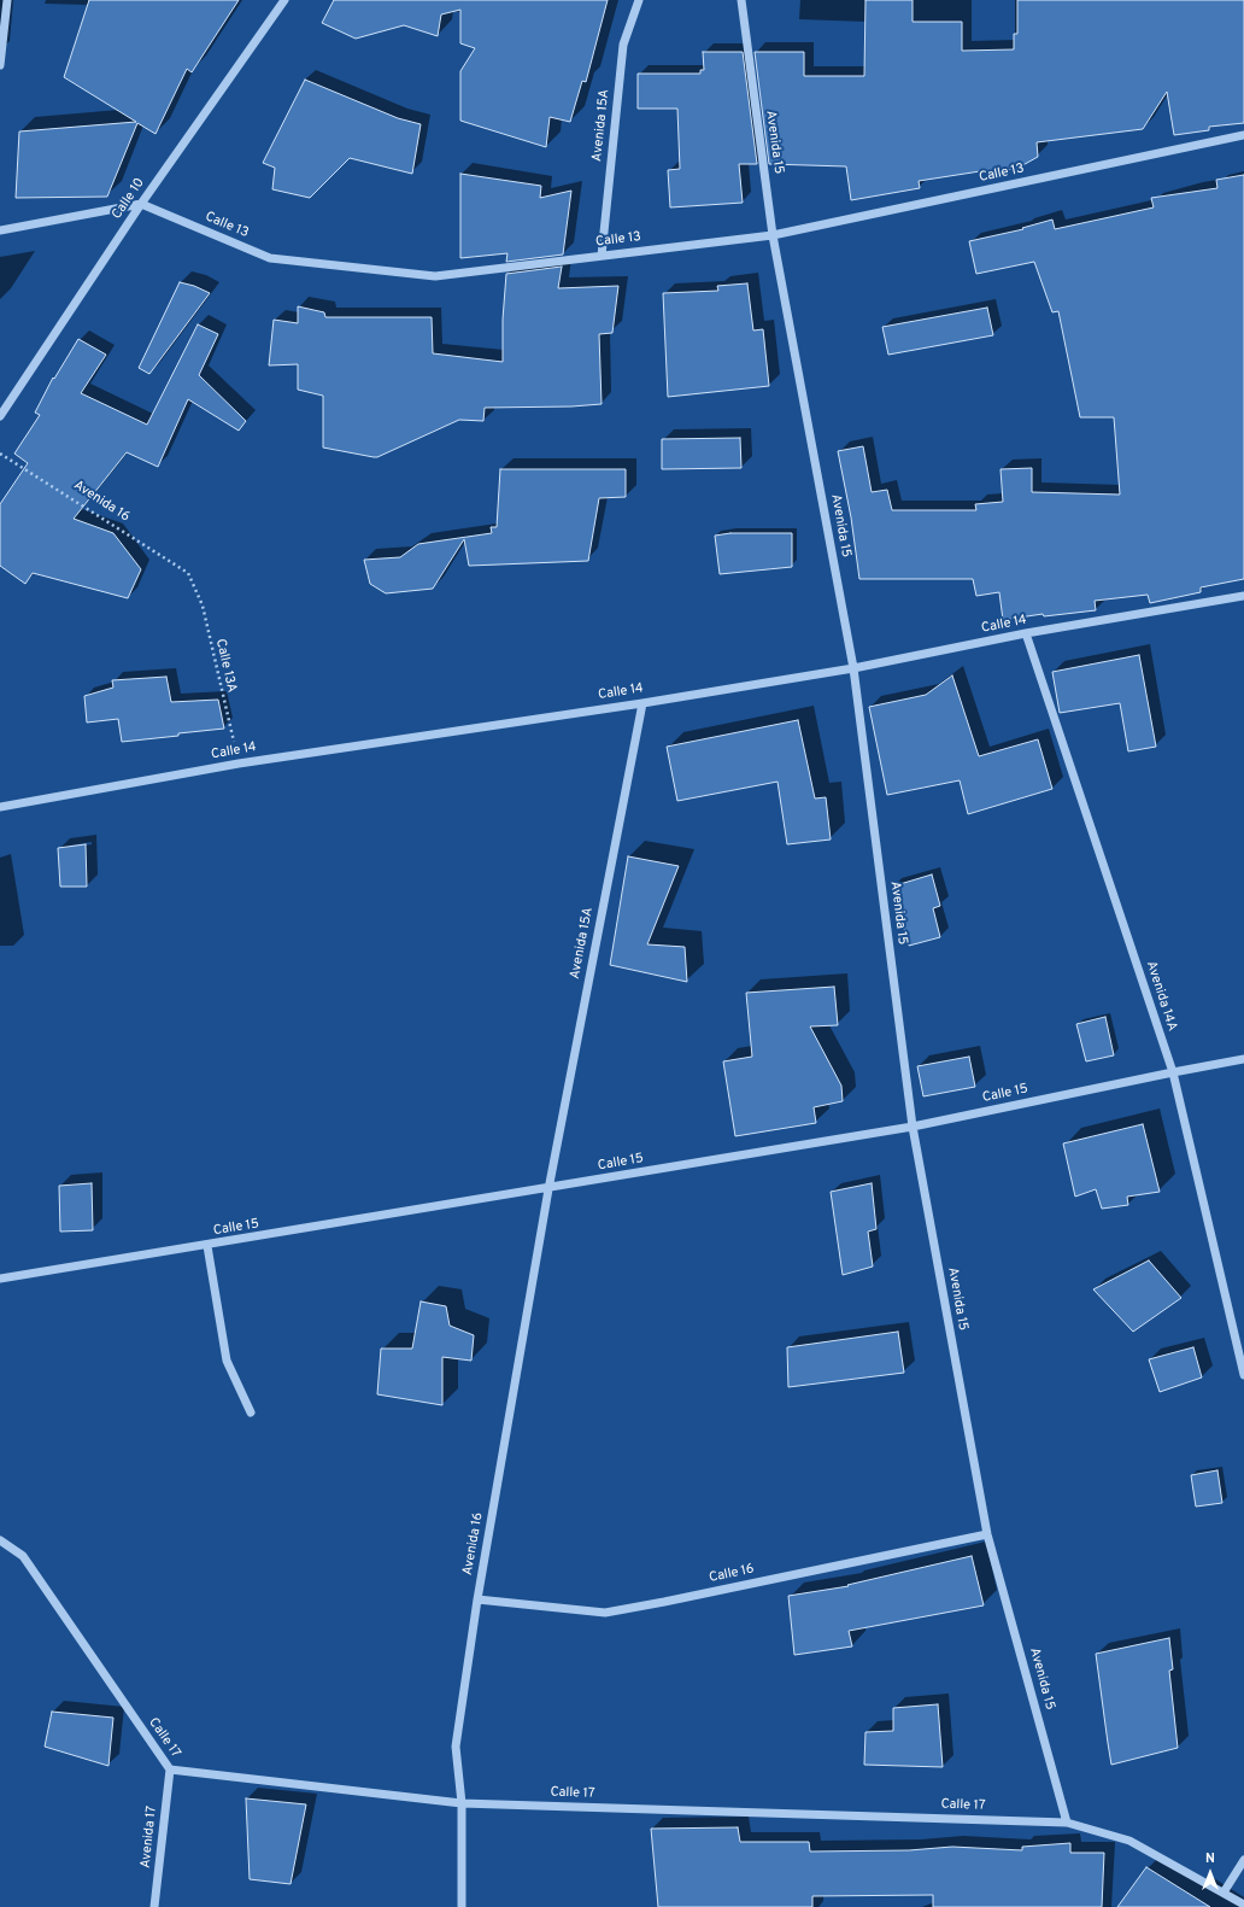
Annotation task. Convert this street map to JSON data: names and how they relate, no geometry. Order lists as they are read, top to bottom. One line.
{"streets":{"street":["Avenida 15A","Avenida 15","Calle 13","Calle 10","Avenida 16","Calle 14","Avenida 14A","Calle 15","Calle 16","Calle 17","Avenida 17"],"path":["Calle 13A"]},"crossings":[["Avenida 15A","Calle 13"],["Avenida 15A","Avenida 16"],["Avenida 15A","Calle 14"],["Avenida 15A","Calle 15"],["Avenida 15","Calle 13"],["Avenida 15","Calle 14"],["Avenida 15","Calle 15"],["Avenida 15","Calle 16"],["Avenida 15","Calle 17"],["Calle 13","Calle 10"],["Avenida 16","Calle 13A"],["Avenida 16","Calle 15"],["Avenida 16","Calle 16"],["Avenida 16","Calle 17"],["Calle 14","Calle 13A"],["Calle 14","Avenida 14A"],["Avenida 14A","Calle 15"],["Calle 17","Avenida 17"]],"north":"top"}
